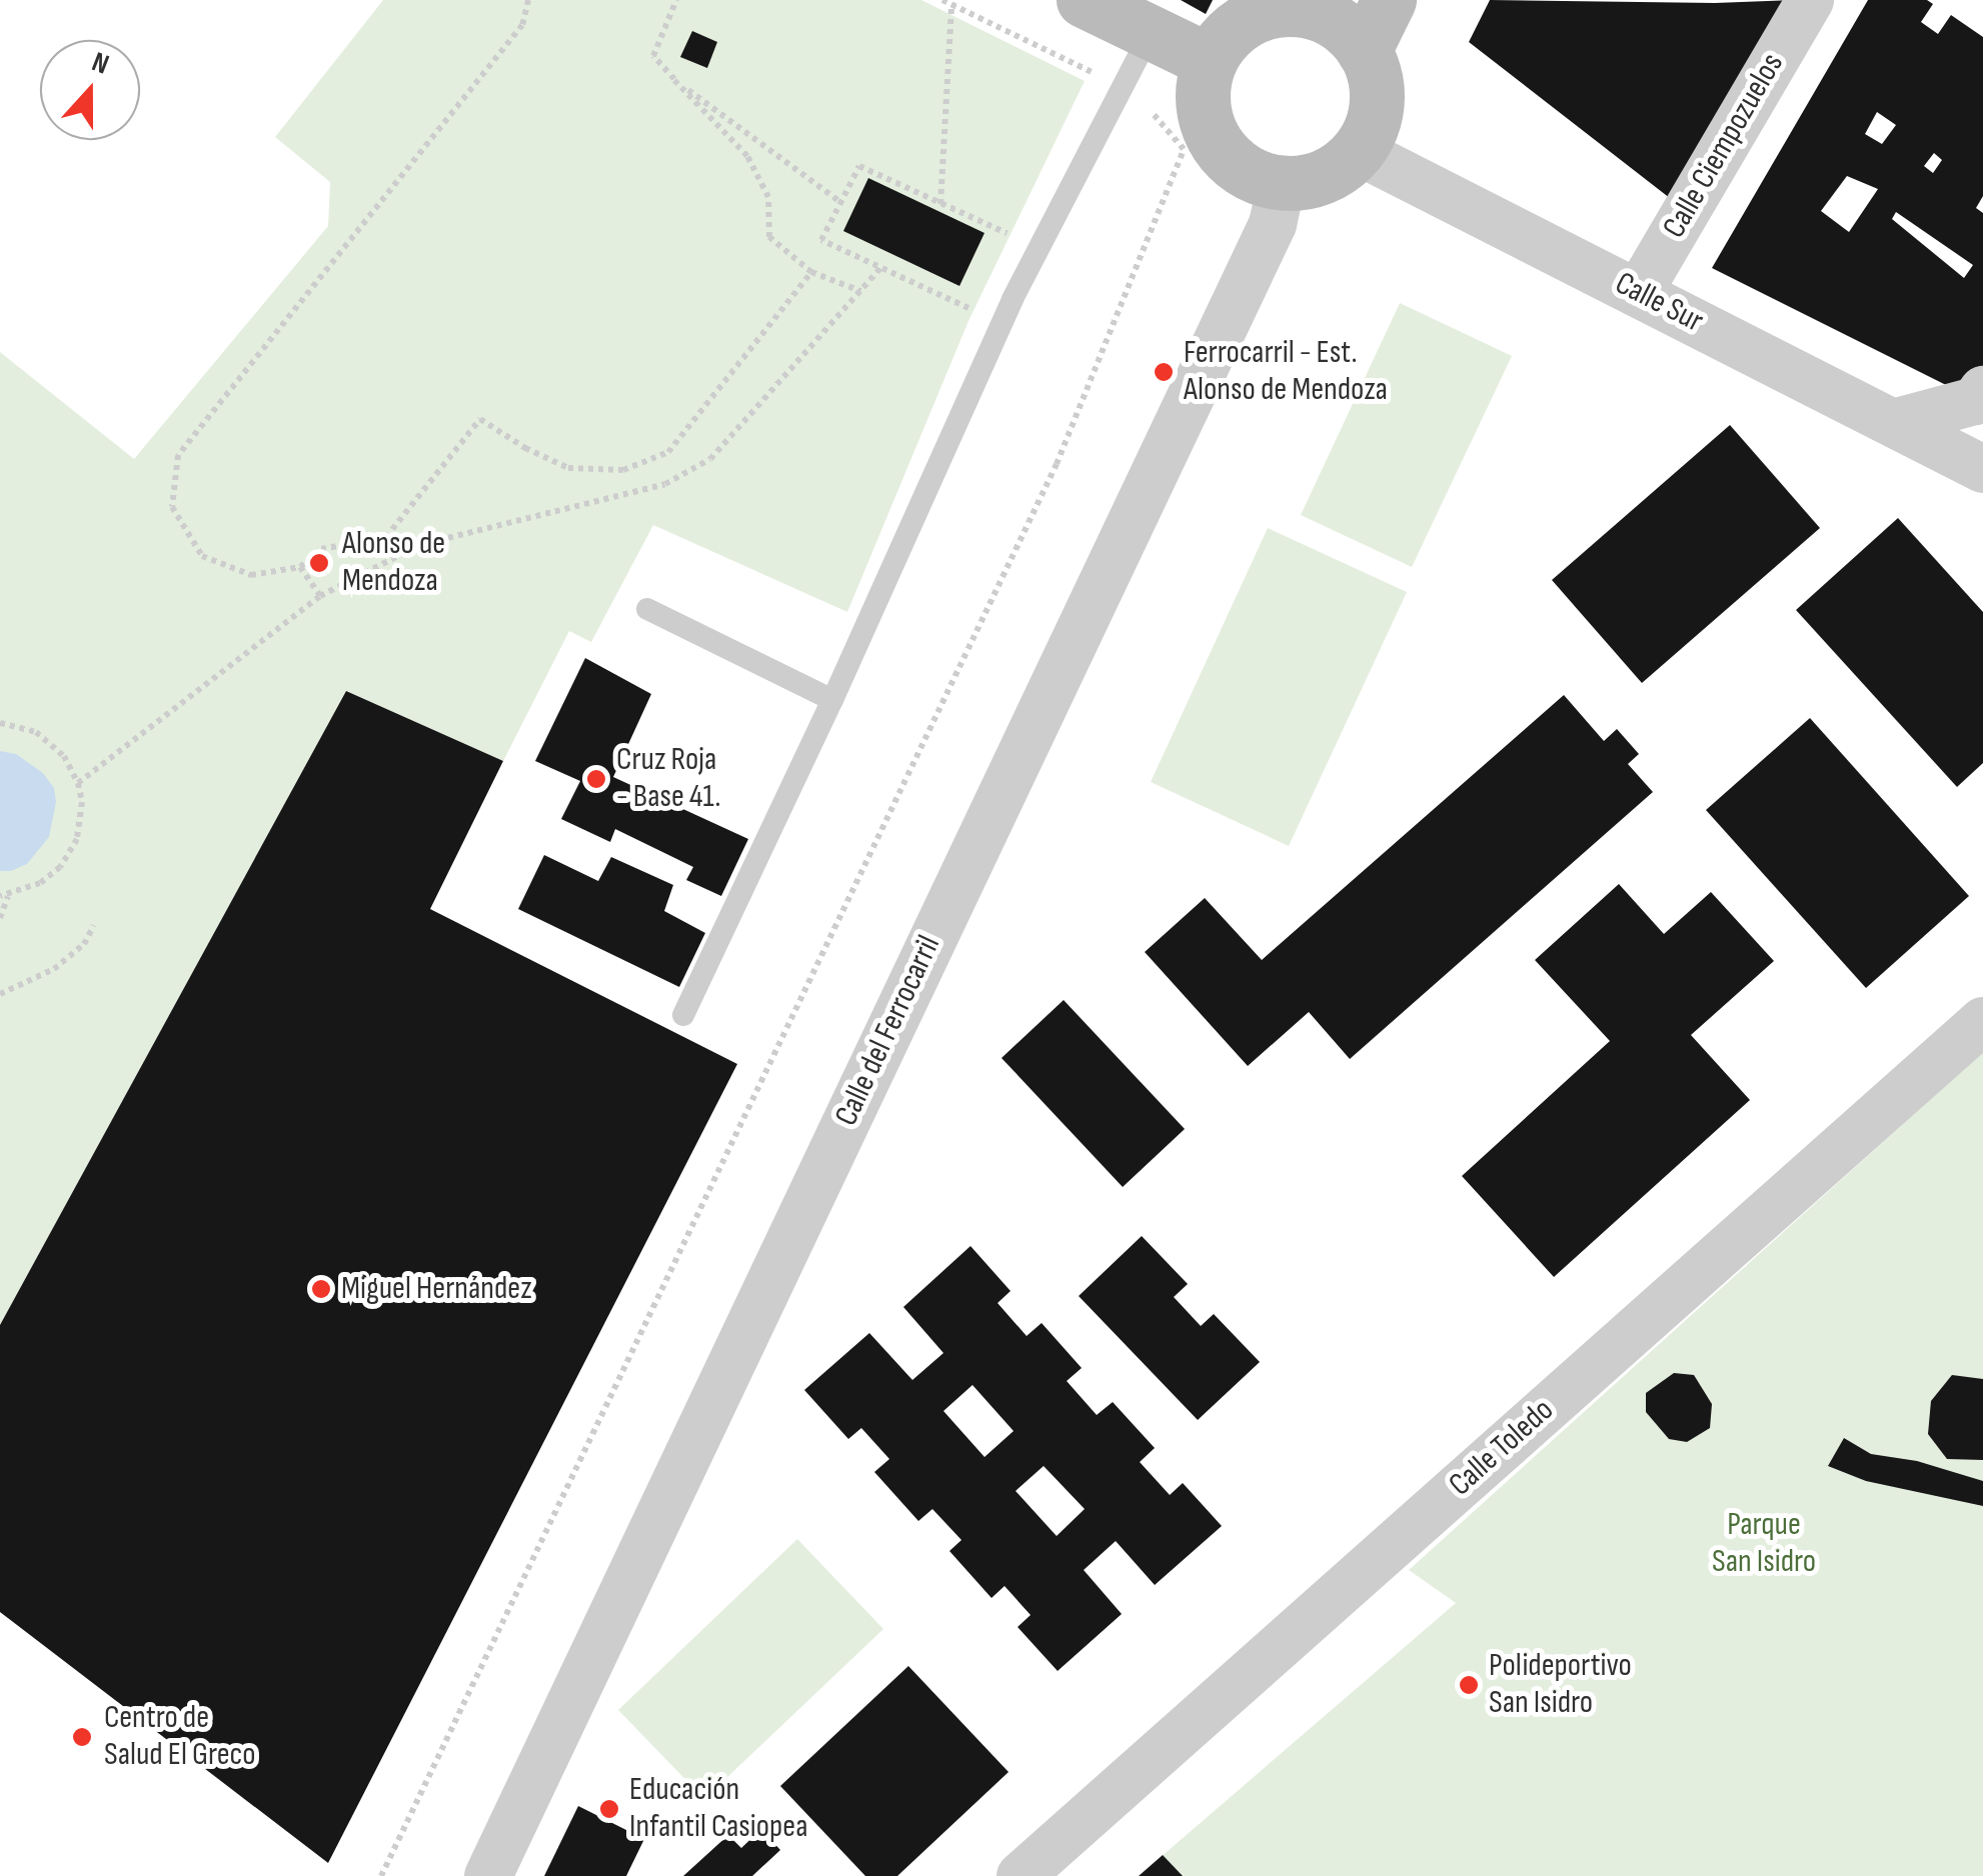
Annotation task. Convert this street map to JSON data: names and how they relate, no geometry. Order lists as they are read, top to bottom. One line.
{"streets":{"street":["Calle Ciempozuelos","Calle Sur","Calle del Ferrocarril","Calle Toledo"]},"crossings":[["Calle Ciempozuelos","Calle Sur"],["Calle Sur","Calle del Ferrocarril"]],"parks":["Parque San Isidro"],"places":["Ferrocarril - Est. Alonso de Mendoza","Alonso de Mendoza","Cruz Roja - Base 41.","Miguel Hernández","Polideportivo San Isidro","Centro de Salud El Greco","Educación Infantil Casiopea"],"north":"top"}
